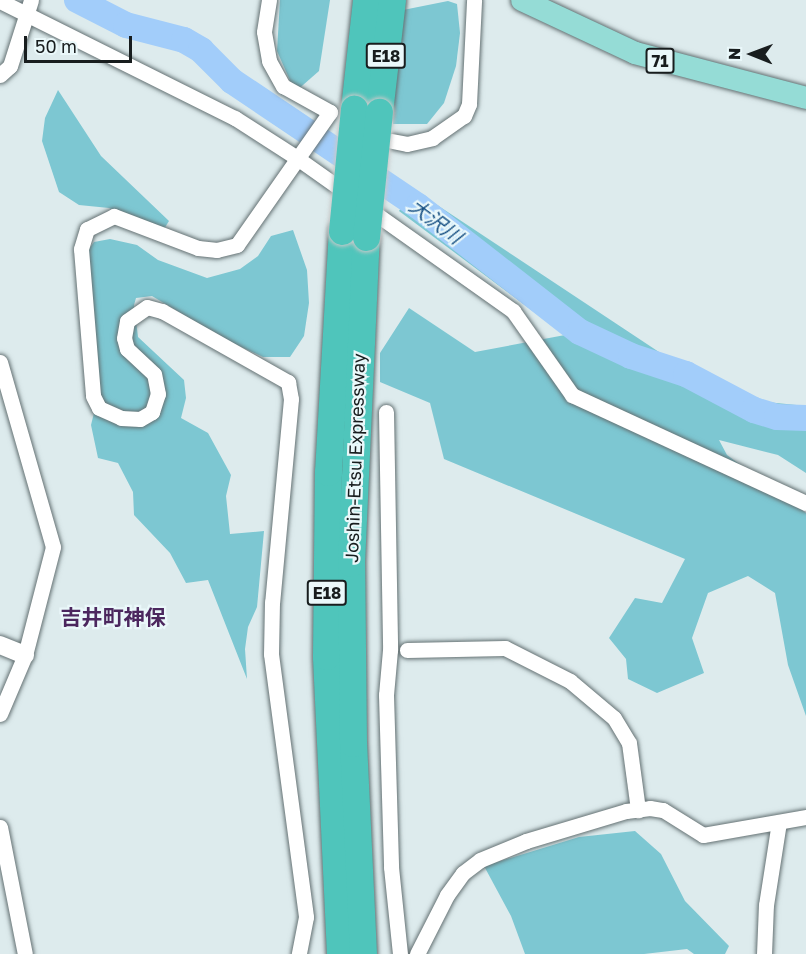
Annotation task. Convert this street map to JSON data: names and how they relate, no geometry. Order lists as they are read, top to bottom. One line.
{"streets":{"highway":["E18","Joshin-Etsu Expressway"],"main road":["71"]},"districts":["吉井町神保"],"water":["大沢川"],"scale_bar":"50 m","north":"left"}
